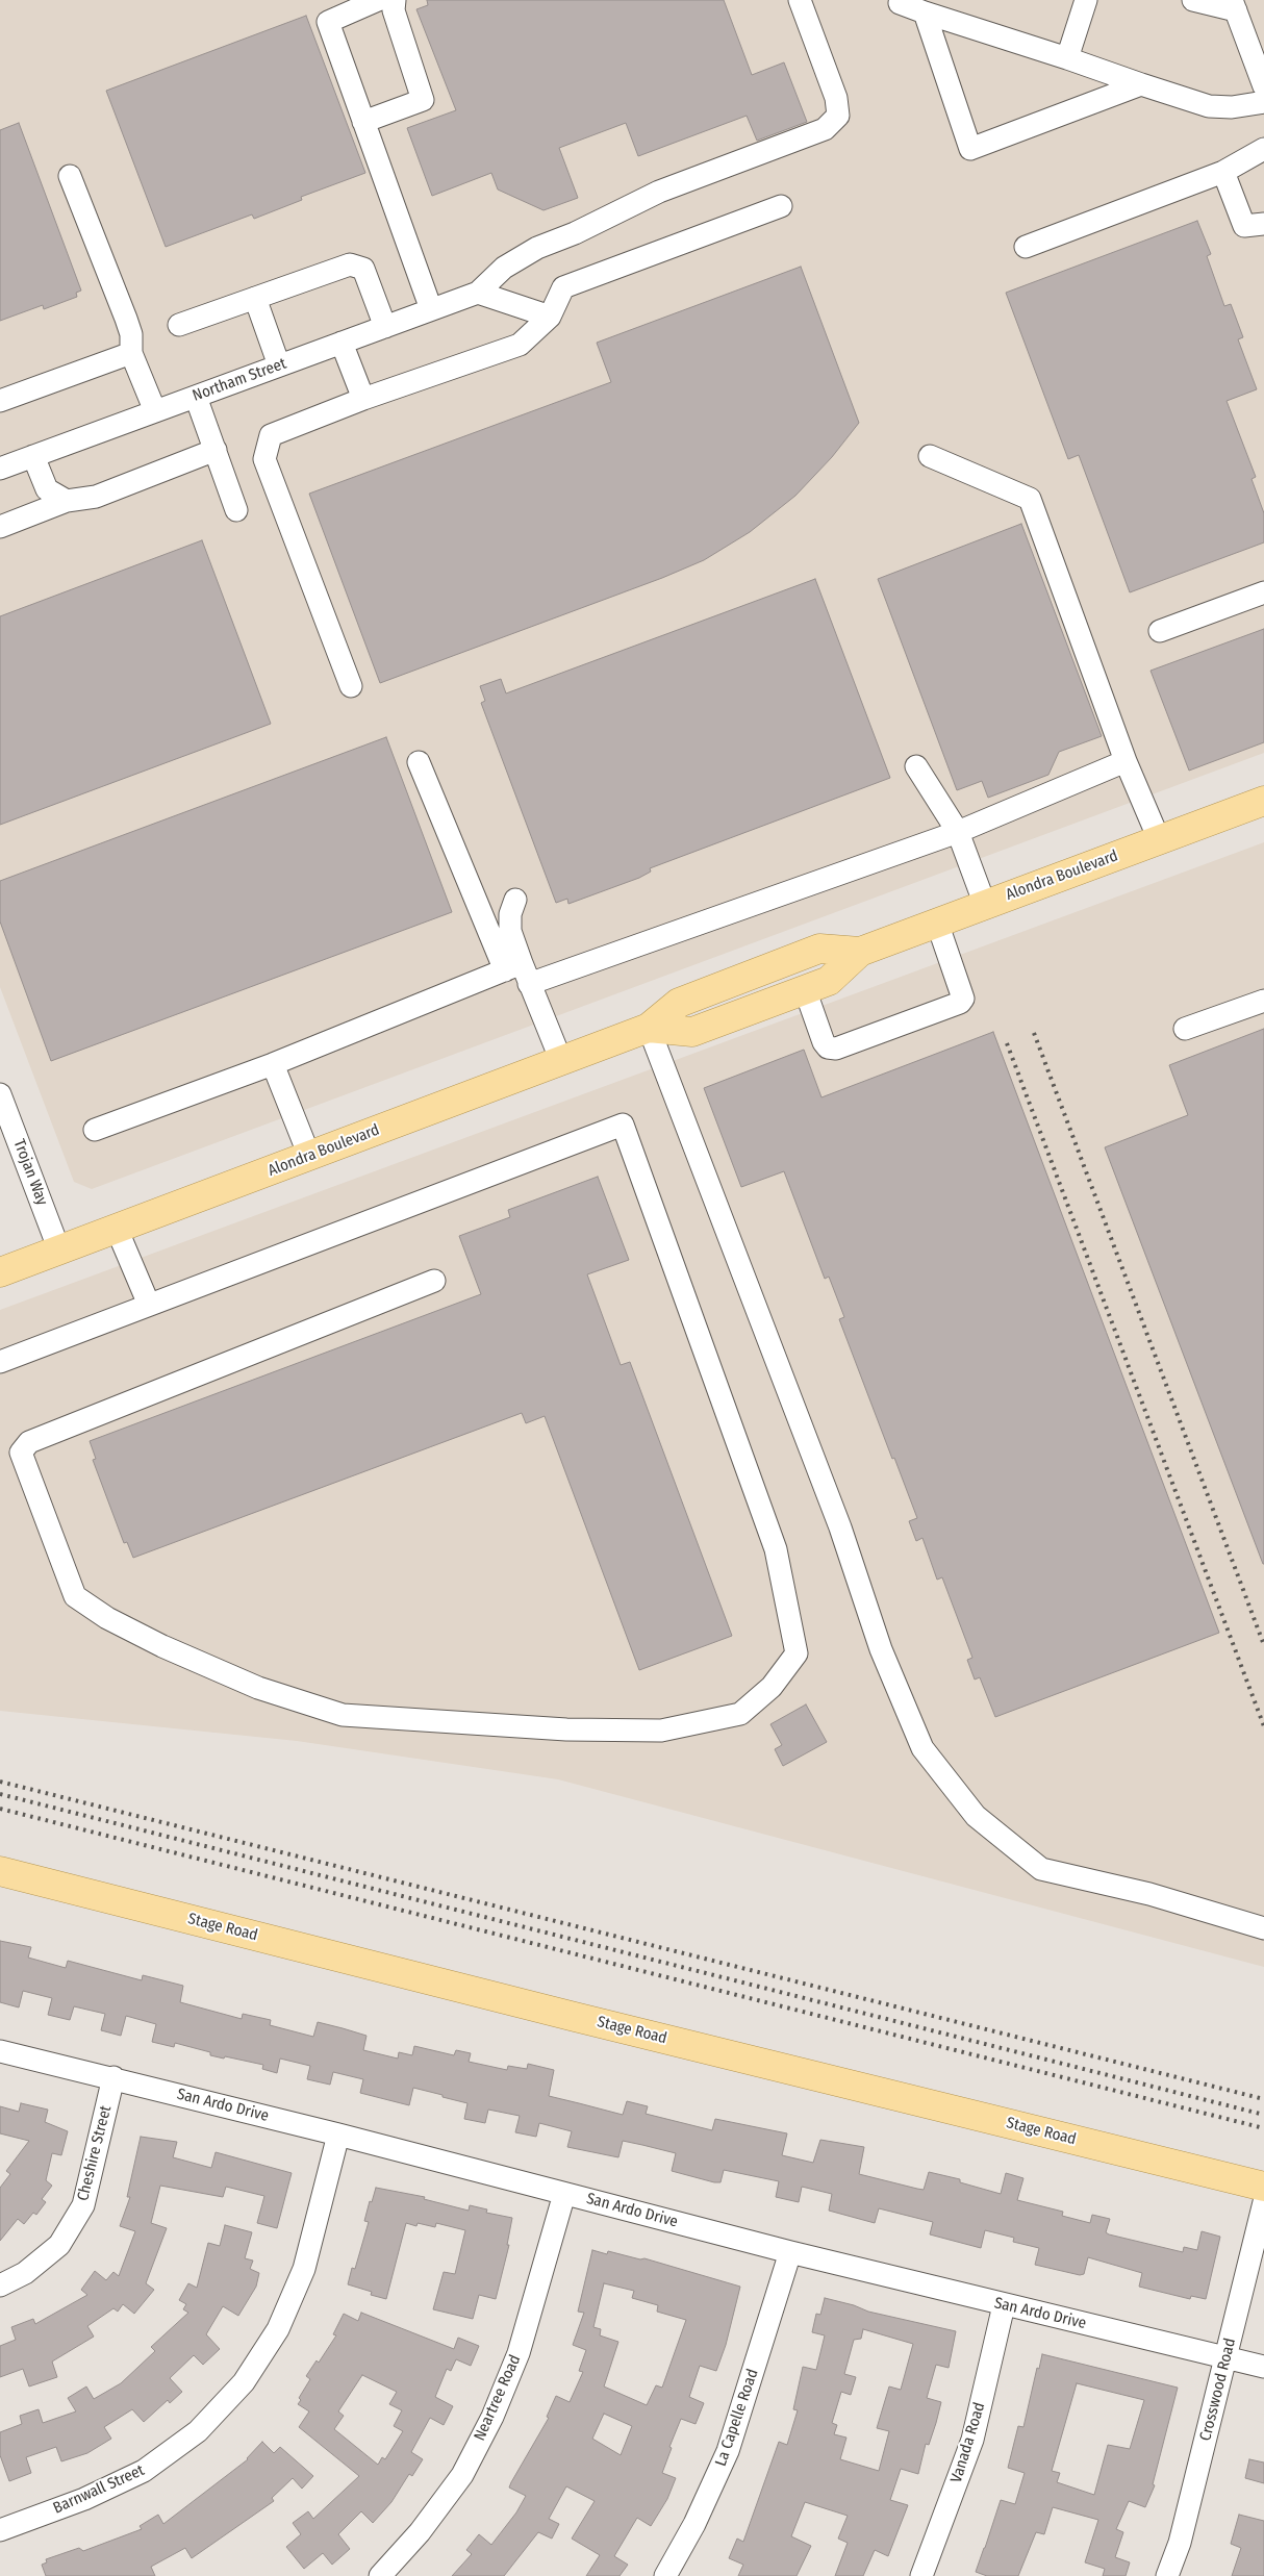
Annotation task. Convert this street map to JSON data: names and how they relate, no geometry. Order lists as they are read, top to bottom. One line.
{"streets":{"main road":["Alondra Boulevard","Stage Road"],"street":["Northam Street","Trojan Way","San Ardo Drive","Cheshire Street","Crosswood Road","Neartree Road","La Capelle Road","Vanada Road","Barnwall Street"]},"crossings":[["Alondra Boulevard","Trojan Way"],["San Ardo Drive","Cheshire Street"],["San Ardo Drive","Crosswood Road"],["San Ardo Drive","Neartree Road"],["San Ardo Drive","La Capelle Road"],["San Ardo Drive","Vanada Road"],["San Ardo Drive","Barnwall Street"]]}
